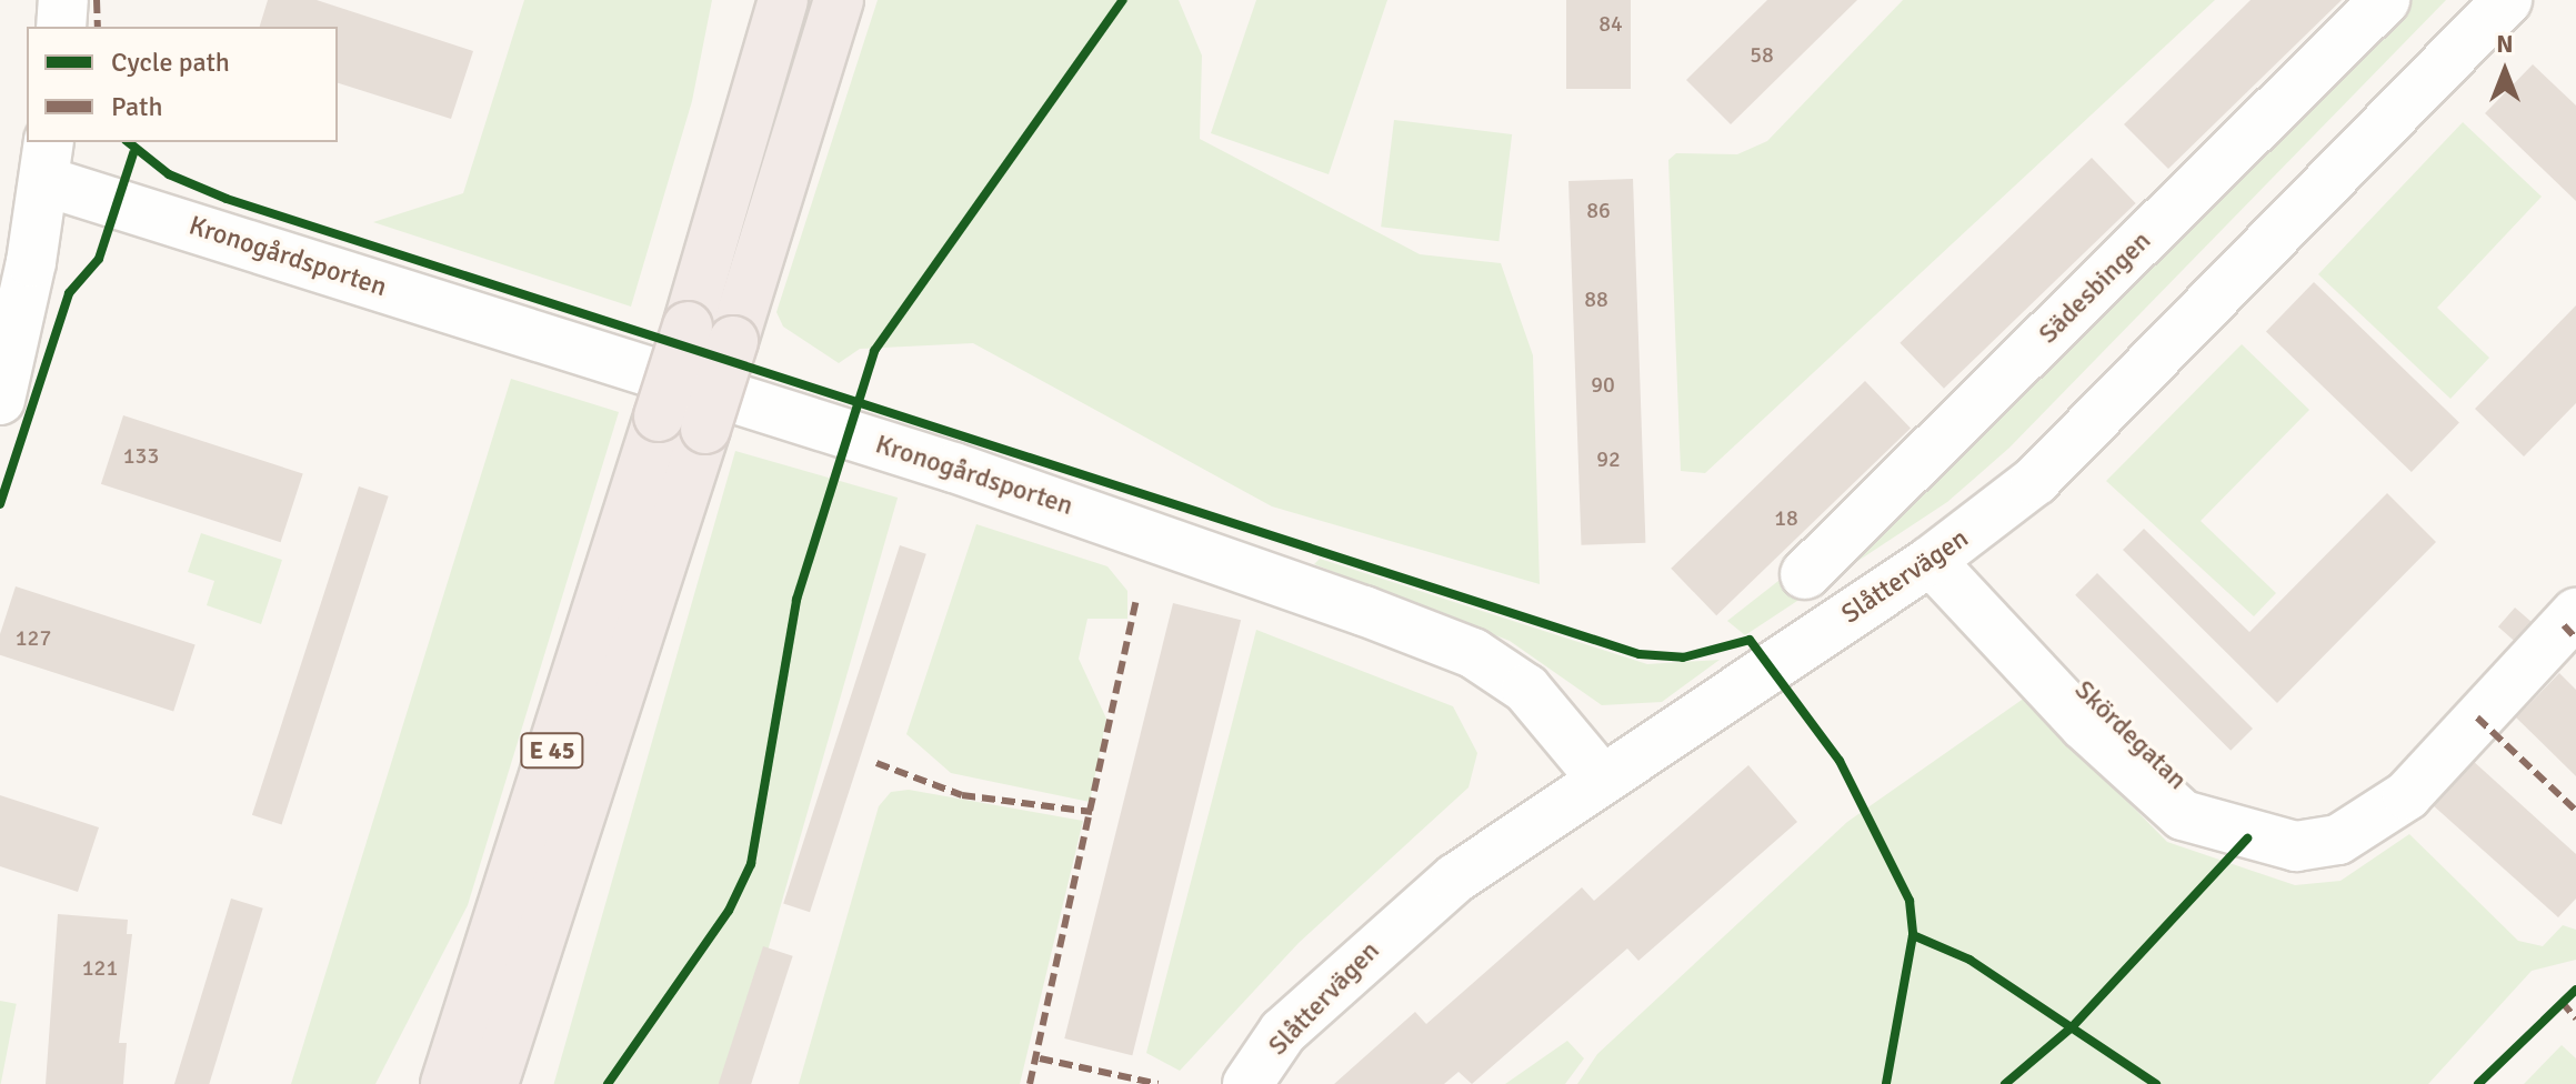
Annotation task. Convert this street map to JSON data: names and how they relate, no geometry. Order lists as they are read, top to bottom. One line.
{"streets":{"highway":["E 45"],"street":["Kronogårdsporten","Sädesbingen","Slåttervägen","Skördegatan"]},"crossings":[["Kronogårdsporten","Slåttervägen"],["Slåttervägen","Skördegatan"]],"house_numbers":["84","58","86","88","90","133","92","18","127","121"],"legend":["Cycle path","Path"],"north":"top"}
